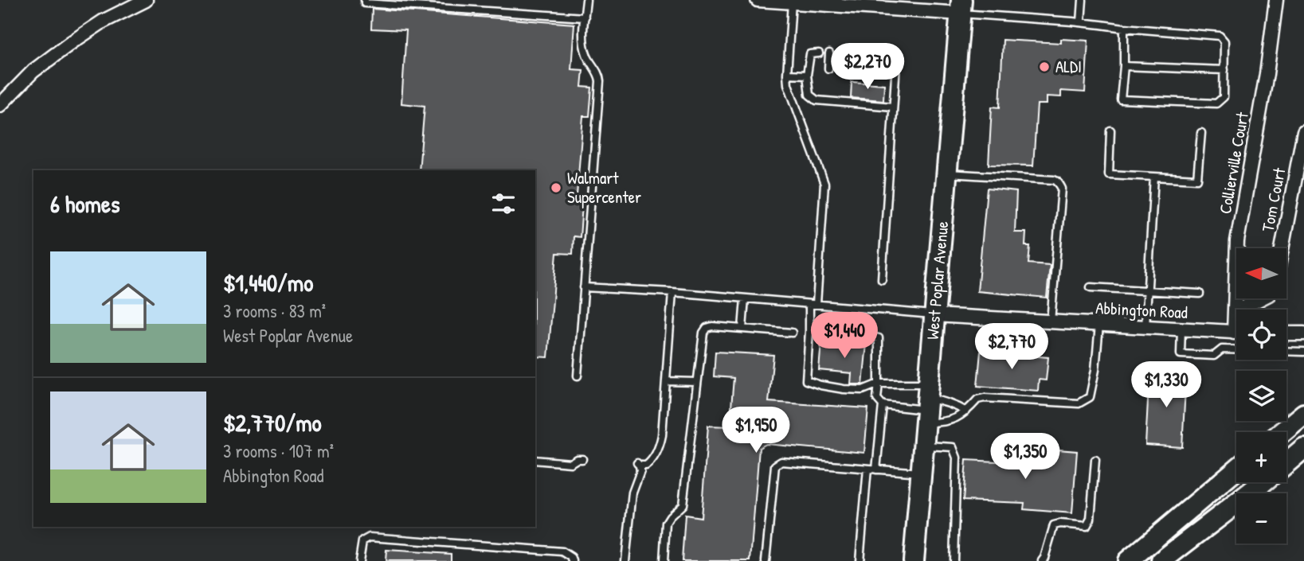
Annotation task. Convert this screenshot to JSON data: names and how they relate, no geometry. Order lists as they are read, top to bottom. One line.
{"streets":{"main road":["West Poplar Avenue"],"street":["Collierville Court","Tom Court","Abbington Road"]},"crossings":[["West Poplar Avenue","Abbington Road"]],"places":["ALDI","Walmart Supercenter"],"north":"left","page":{"price":["$2,270","$1,440","$2,770","$1,330","$1,950","$1,350"],"heading":"6 homes","list":[{"name":"$1,440/mo","note":"3 rooms · 83 m² · West Poplar Avenue"},{"name":"$2,770/mo","note":"3 rooms · 107 m² · Abbington Road"}],"map_buttons":["+","−"]}}
